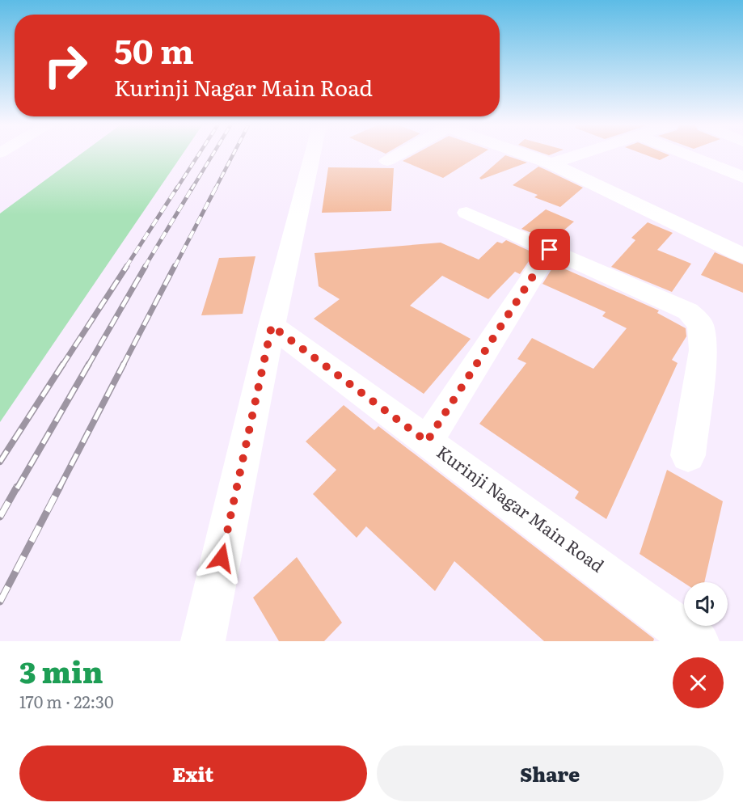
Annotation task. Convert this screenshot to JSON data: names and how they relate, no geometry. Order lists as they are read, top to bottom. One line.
{"streets":{"street":["Kurinji Nagar Main Road"]},"page":{"turn":["50 m","Kurinji Nagar Main Road"],"heading":["3 min","170 m · 22:30"],"buttons":["Exit","Share"]}}
